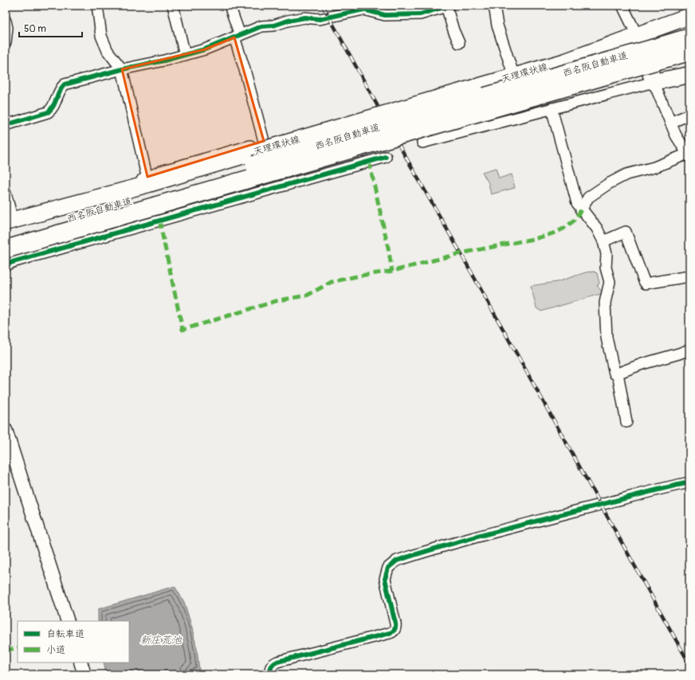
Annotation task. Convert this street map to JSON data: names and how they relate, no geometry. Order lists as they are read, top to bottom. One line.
{"streets":{"highway":["西名阪自動車道"],"main road":["天理環状線"]},"water":["新庄荒池"],"legend":["自転車道","小道"],"scale_bar":"50 m"}
